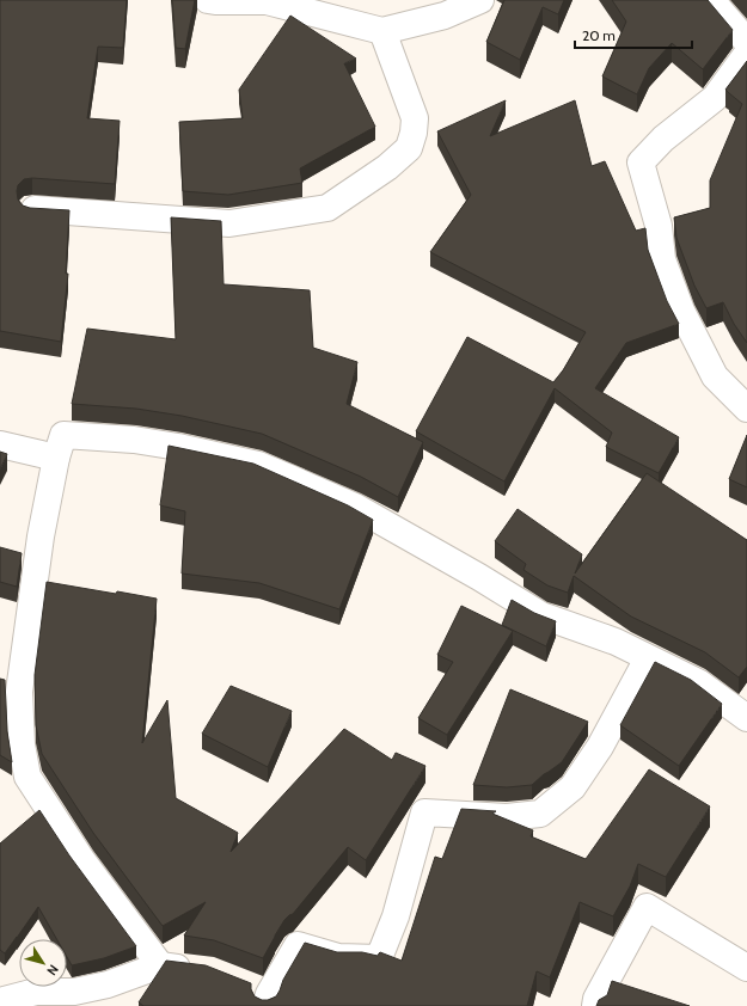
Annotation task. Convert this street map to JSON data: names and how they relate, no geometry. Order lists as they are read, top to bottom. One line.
{"scale_bar":"20 m","north":"bottom right"}
